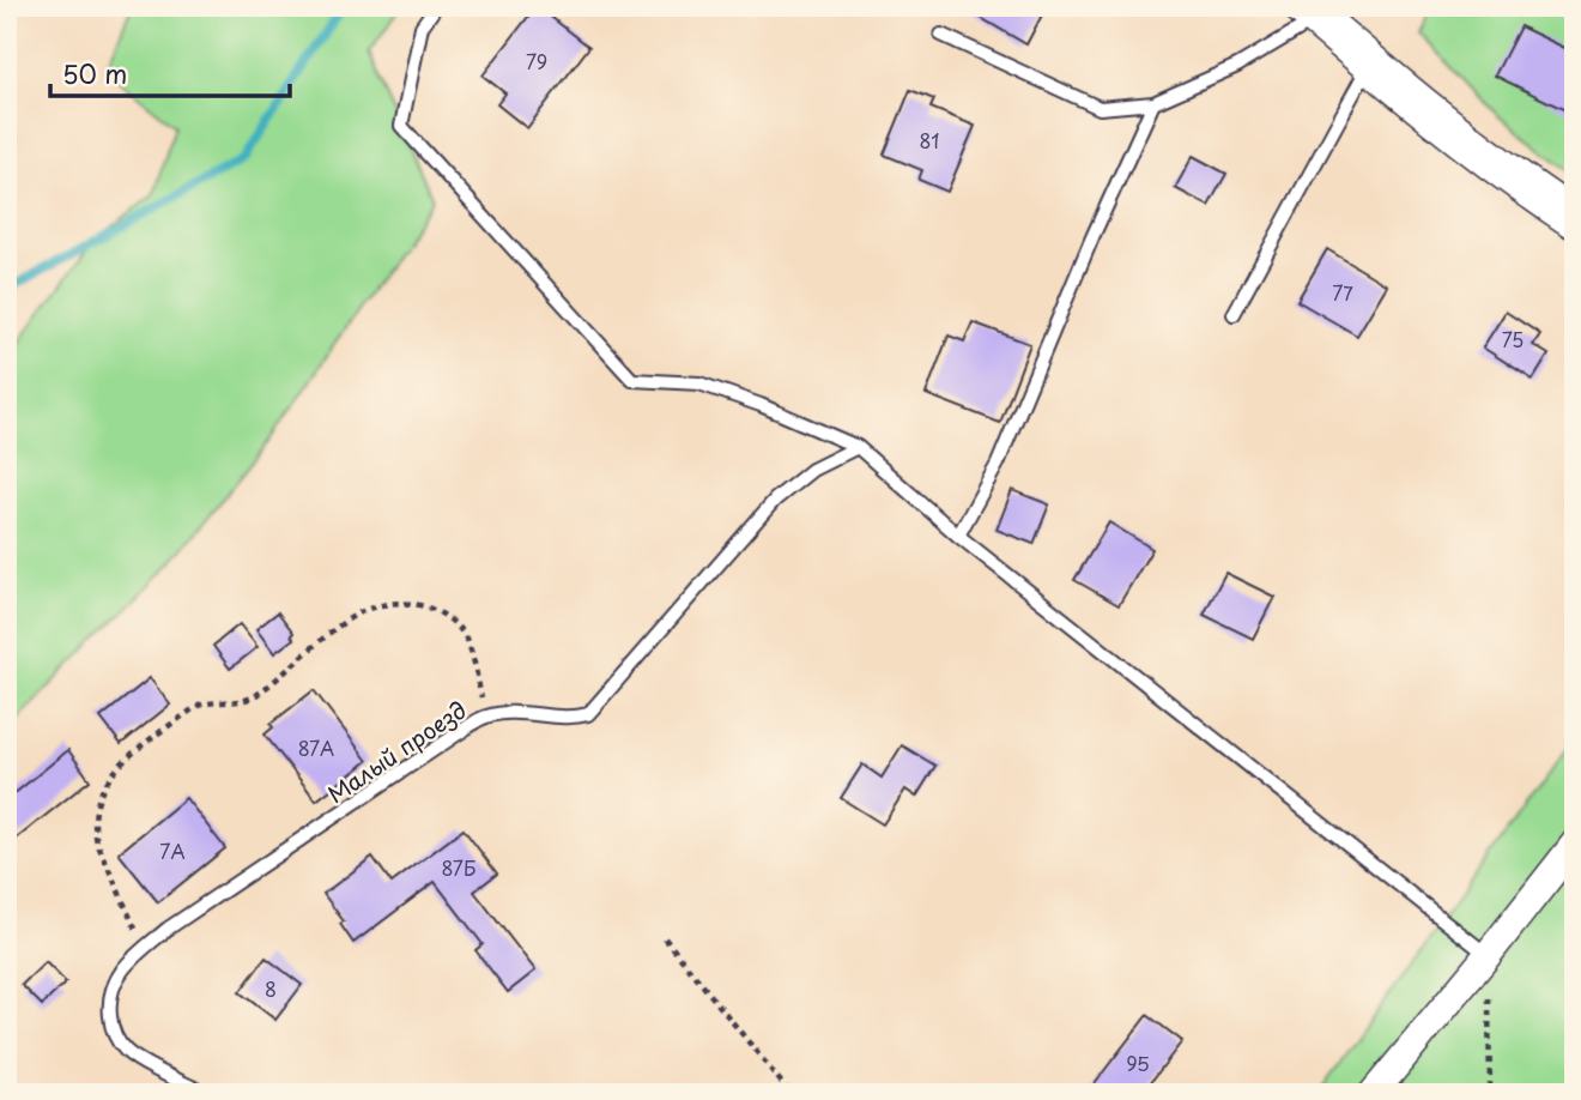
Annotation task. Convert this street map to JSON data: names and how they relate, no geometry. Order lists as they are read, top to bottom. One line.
{"streets":{"lane":["Малый проезд"]},"house_numbers":["79","81","77","75","87А","7А","87Б","8","95"],"scale_bar":"50 m"}
